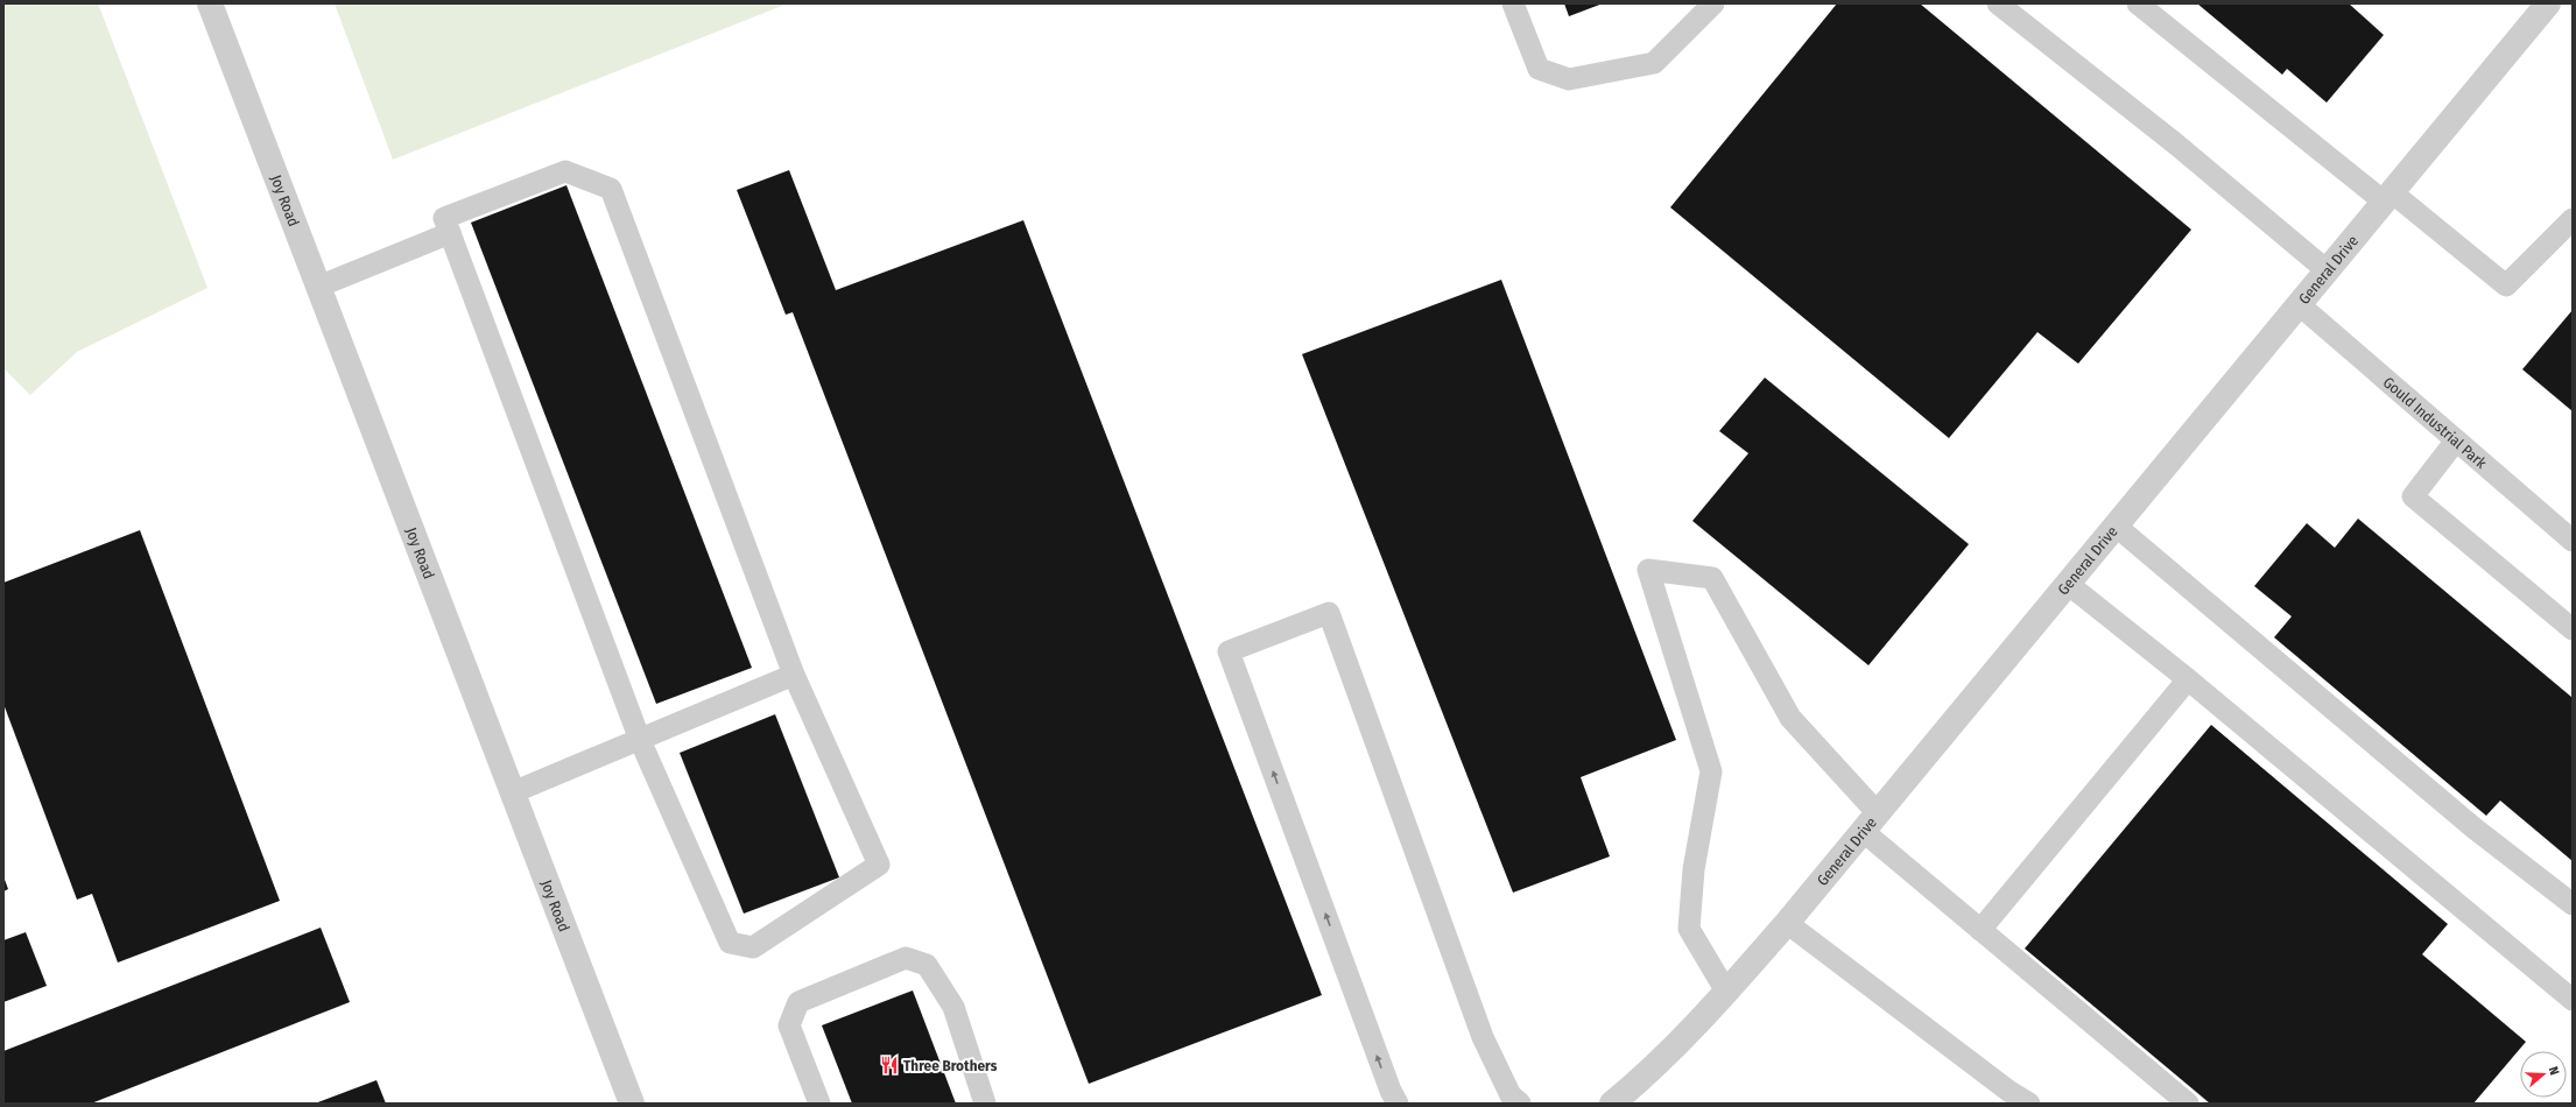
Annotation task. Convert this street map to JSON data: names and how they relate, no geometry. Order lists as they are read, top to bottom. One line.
{"streets":{"street":["Joy Road","General Drive"],"lane":["Gould Industrial Park"]},"crossings":[["General Drive","Gould Industrial Park"]],"places":{"restaurant":["Three Brothers"]},"north":"right"}
